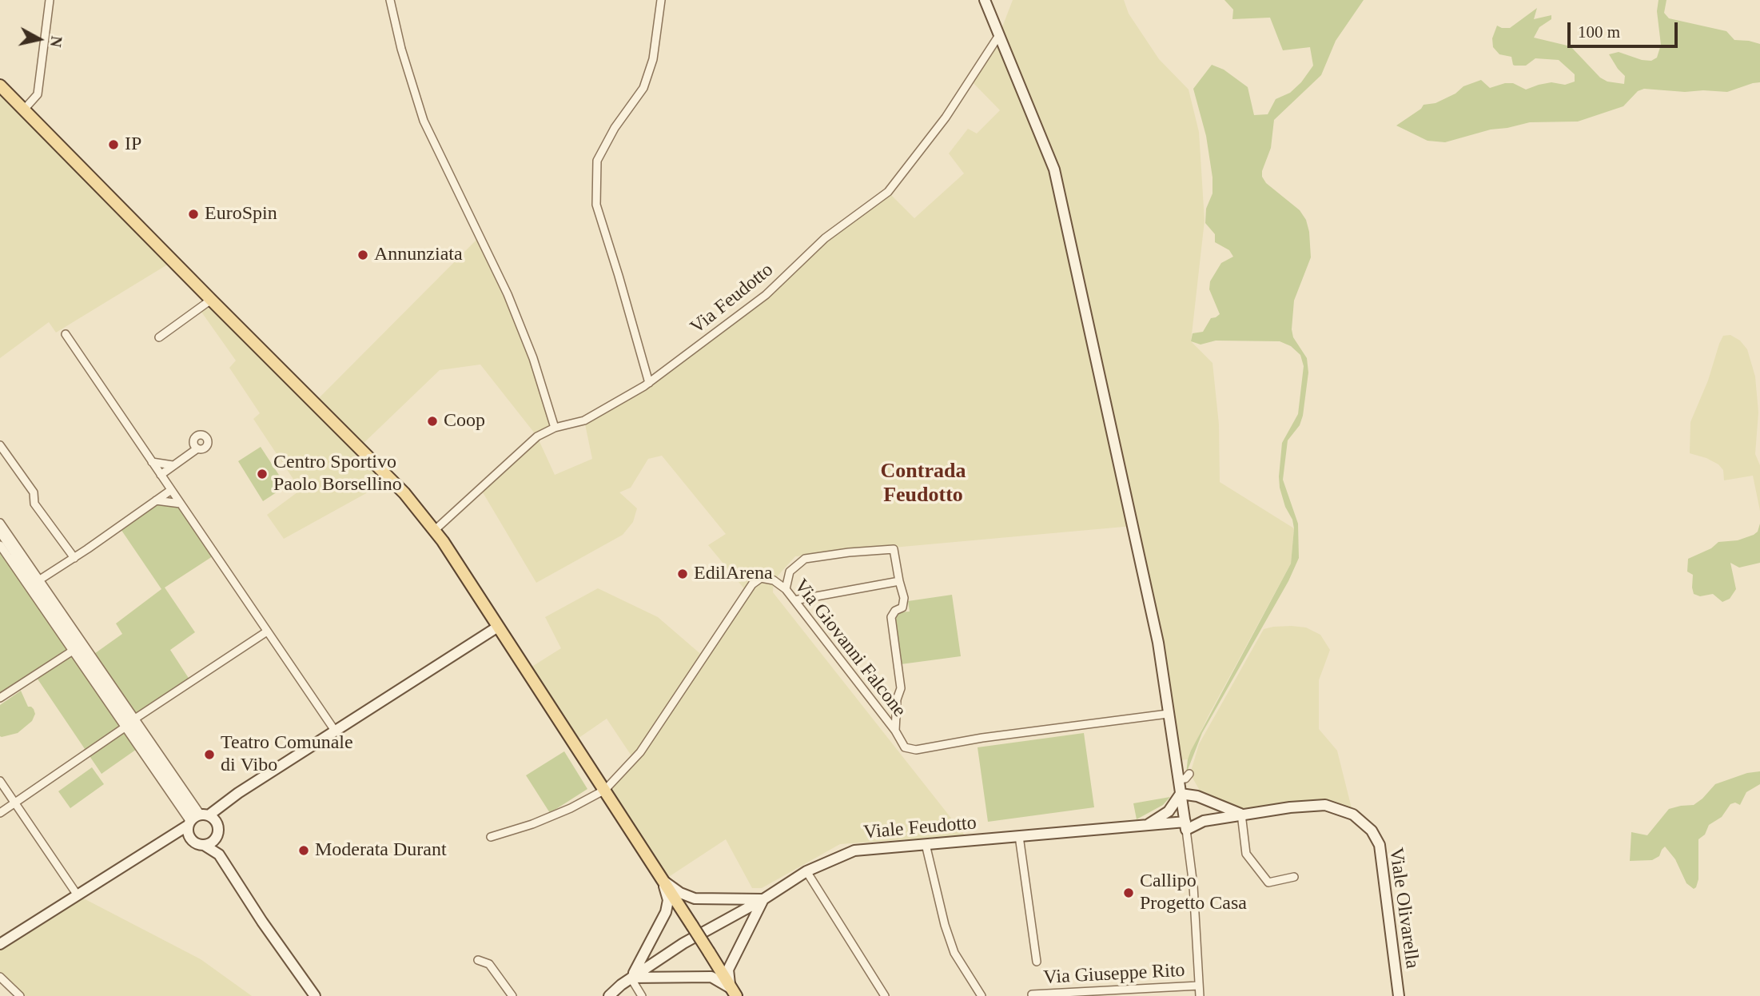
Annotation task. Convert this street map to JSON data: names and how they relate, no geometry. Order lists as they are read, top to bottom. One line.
{"streets":{"street":["Via Feudotto","Via Giovanni Falcone","Viale Feudotto","Viale Olivarella","Via Giuseppe Rito"]},"crossings":[["Viale Feudotto","Viale Olivarella"]],"districts":["Contrada Feudotto"],"places":["IP","EuroSpin","Annunziata","Coop","Centro Sportivo Paolo Borsellino","EdilArena","Teatro Comunale di Vibo","Moderata Durant","Callipo Progetto Casa"],"scale_bar":"100 m","north":"right"}
